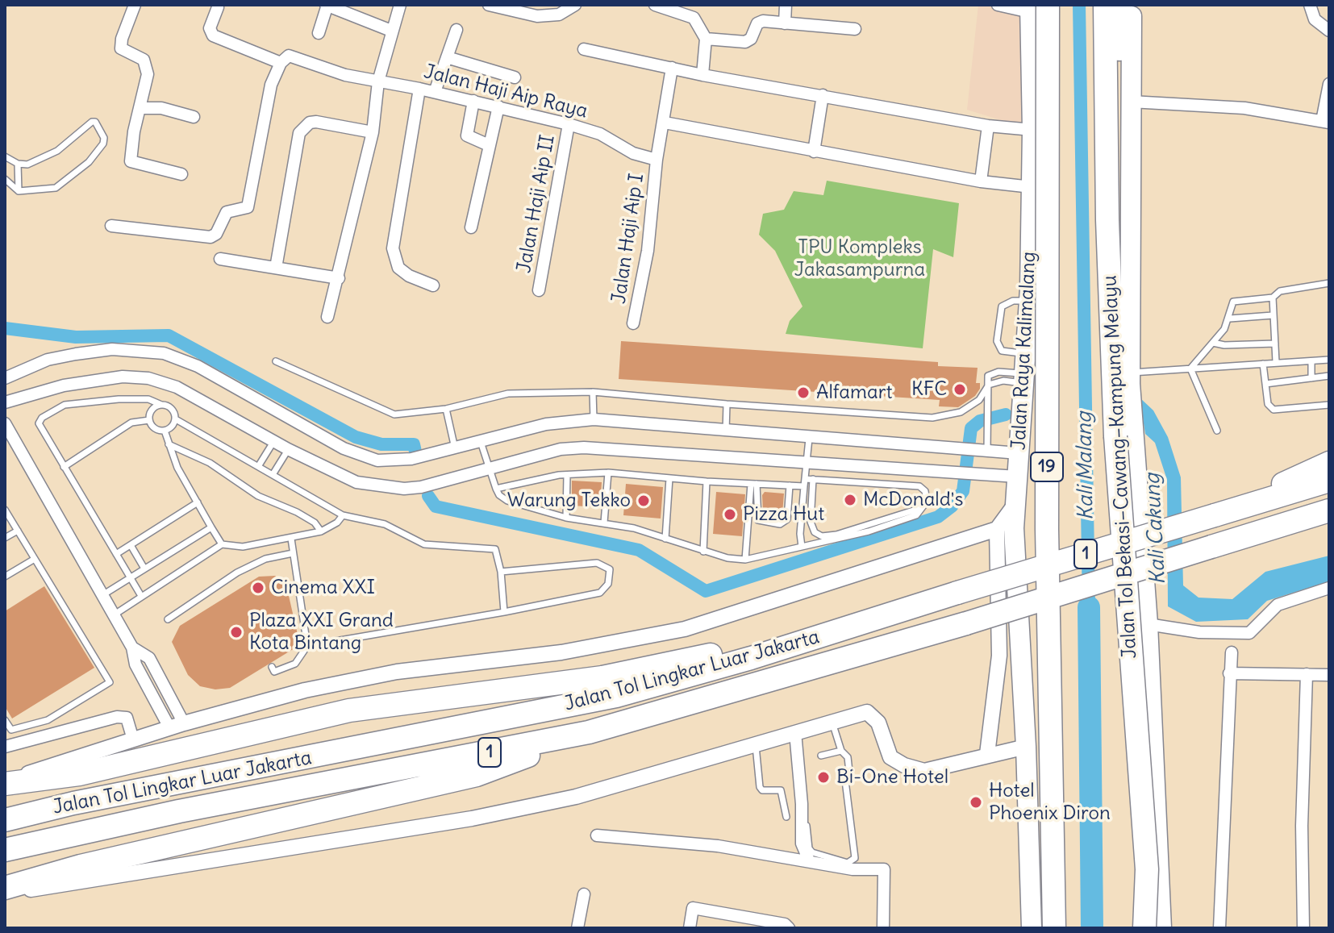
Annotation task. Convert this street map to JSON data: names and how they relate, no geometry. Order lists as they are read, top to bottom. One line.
{"streets":{"highway":["19","Jalan Tol Bekasi–Cawang–Kampung Melayu","1","Jalan Tol Lingkar Luar Jakarta"],"main road":["Jalan Raya Kalimalang"],"street":["Jalan Haji Aip Raya","Jalan Haji Aip II","Jalan Haji Aip I"]},"crossings":[["Jalan Haji Aip Raya","Jalan Haji Aip II"],["Jalan Haji Aip Raya","Jalan Haji Aip I"],["Jalan Raya Kalimalang","19"]],"water":["Kali Malang","Kali Cakung"],"parks":["TPU Kompleks Jakasampurna"],"places":["KFC","Alfamart","McDonald's","Warung Tekko","Pizza Hut","Cinema XXI","Plaza XXI Grand Kota Bintang","Bi-One Hotel","Hotel Phoenix Diron"]}
